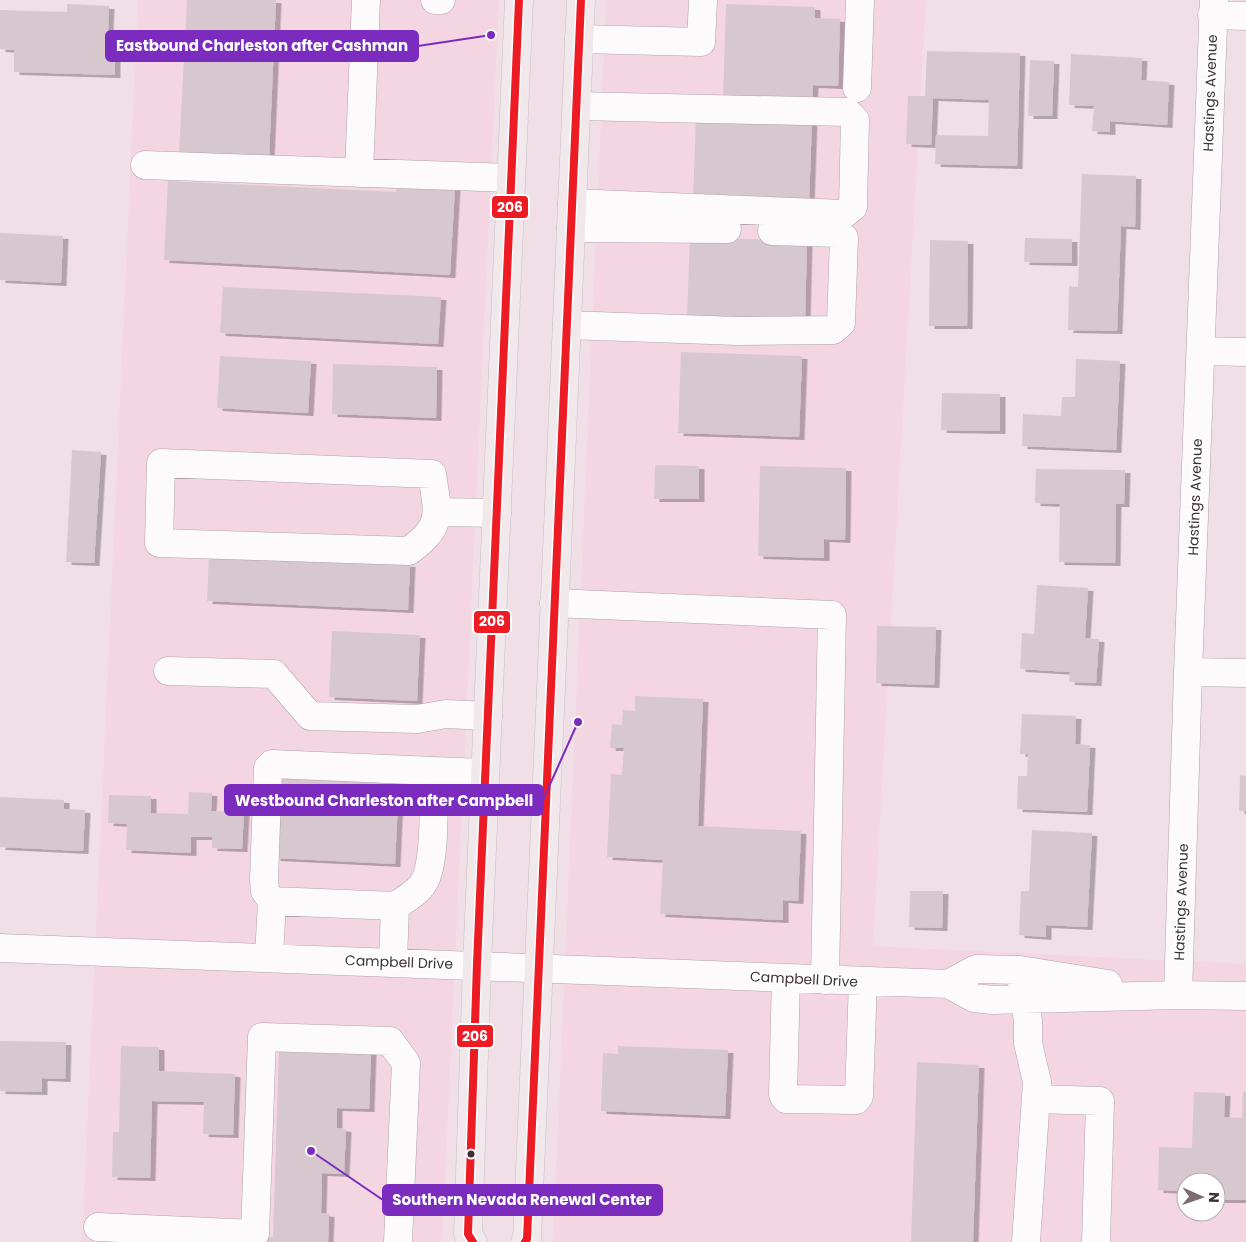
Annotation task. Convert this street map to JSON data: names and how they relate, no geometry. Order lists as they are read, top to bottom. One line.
{"streets":{"street":["Hastings Avenue","Campbell Drive"]},"crossings":[["Hastings Avenue","Campbell Drive"]],"places":["Eastbound Charleston after Cashman","Westbound Charleston after Campbell","Southern Nevada Renewal Center"],"lines":["transit line 206"],"north":"right"}
